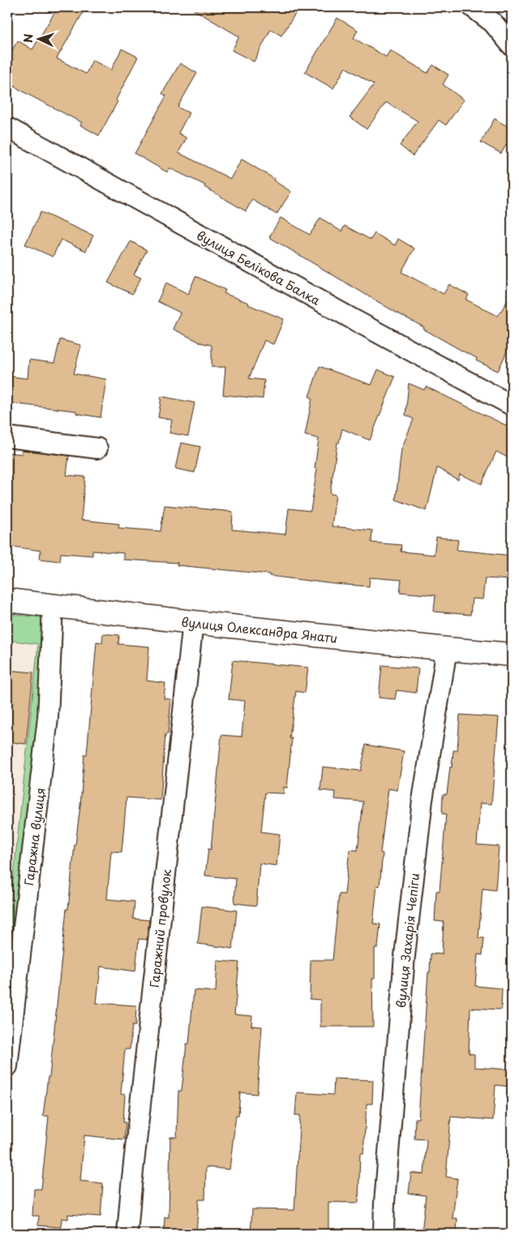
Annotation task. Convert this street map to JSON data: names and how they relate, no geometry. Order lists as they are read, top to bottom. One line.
{"streets":{"street":["вулиця Белікова Балка","вулиця Олександра Янати","Гаражна вулиця","Гаражний провулок","вулиця Захарія Чепіги"]},"crossings":[["вулиця Олександра Янати","Гаражна вулиця"],["вулиця Олександра Янати","Гаражний провулок"],["вулиця Олександра Янати","вулиця Захарія Чепіги"]],"north":"left"}
